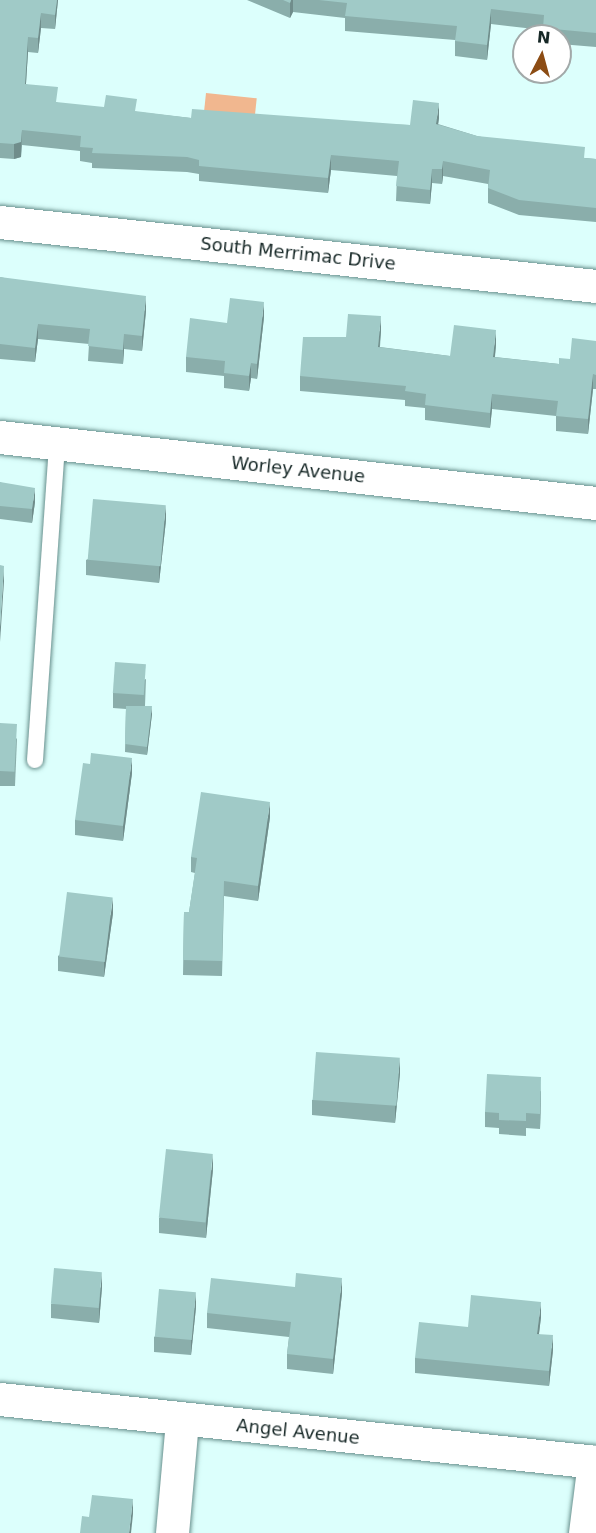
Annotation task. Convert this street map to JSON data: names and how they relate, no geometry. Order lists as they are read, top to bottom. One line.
{"streets":{"street":["South Merrimac Drive","Worley Avenue","Angel Avenue"]},"north":"top"}
